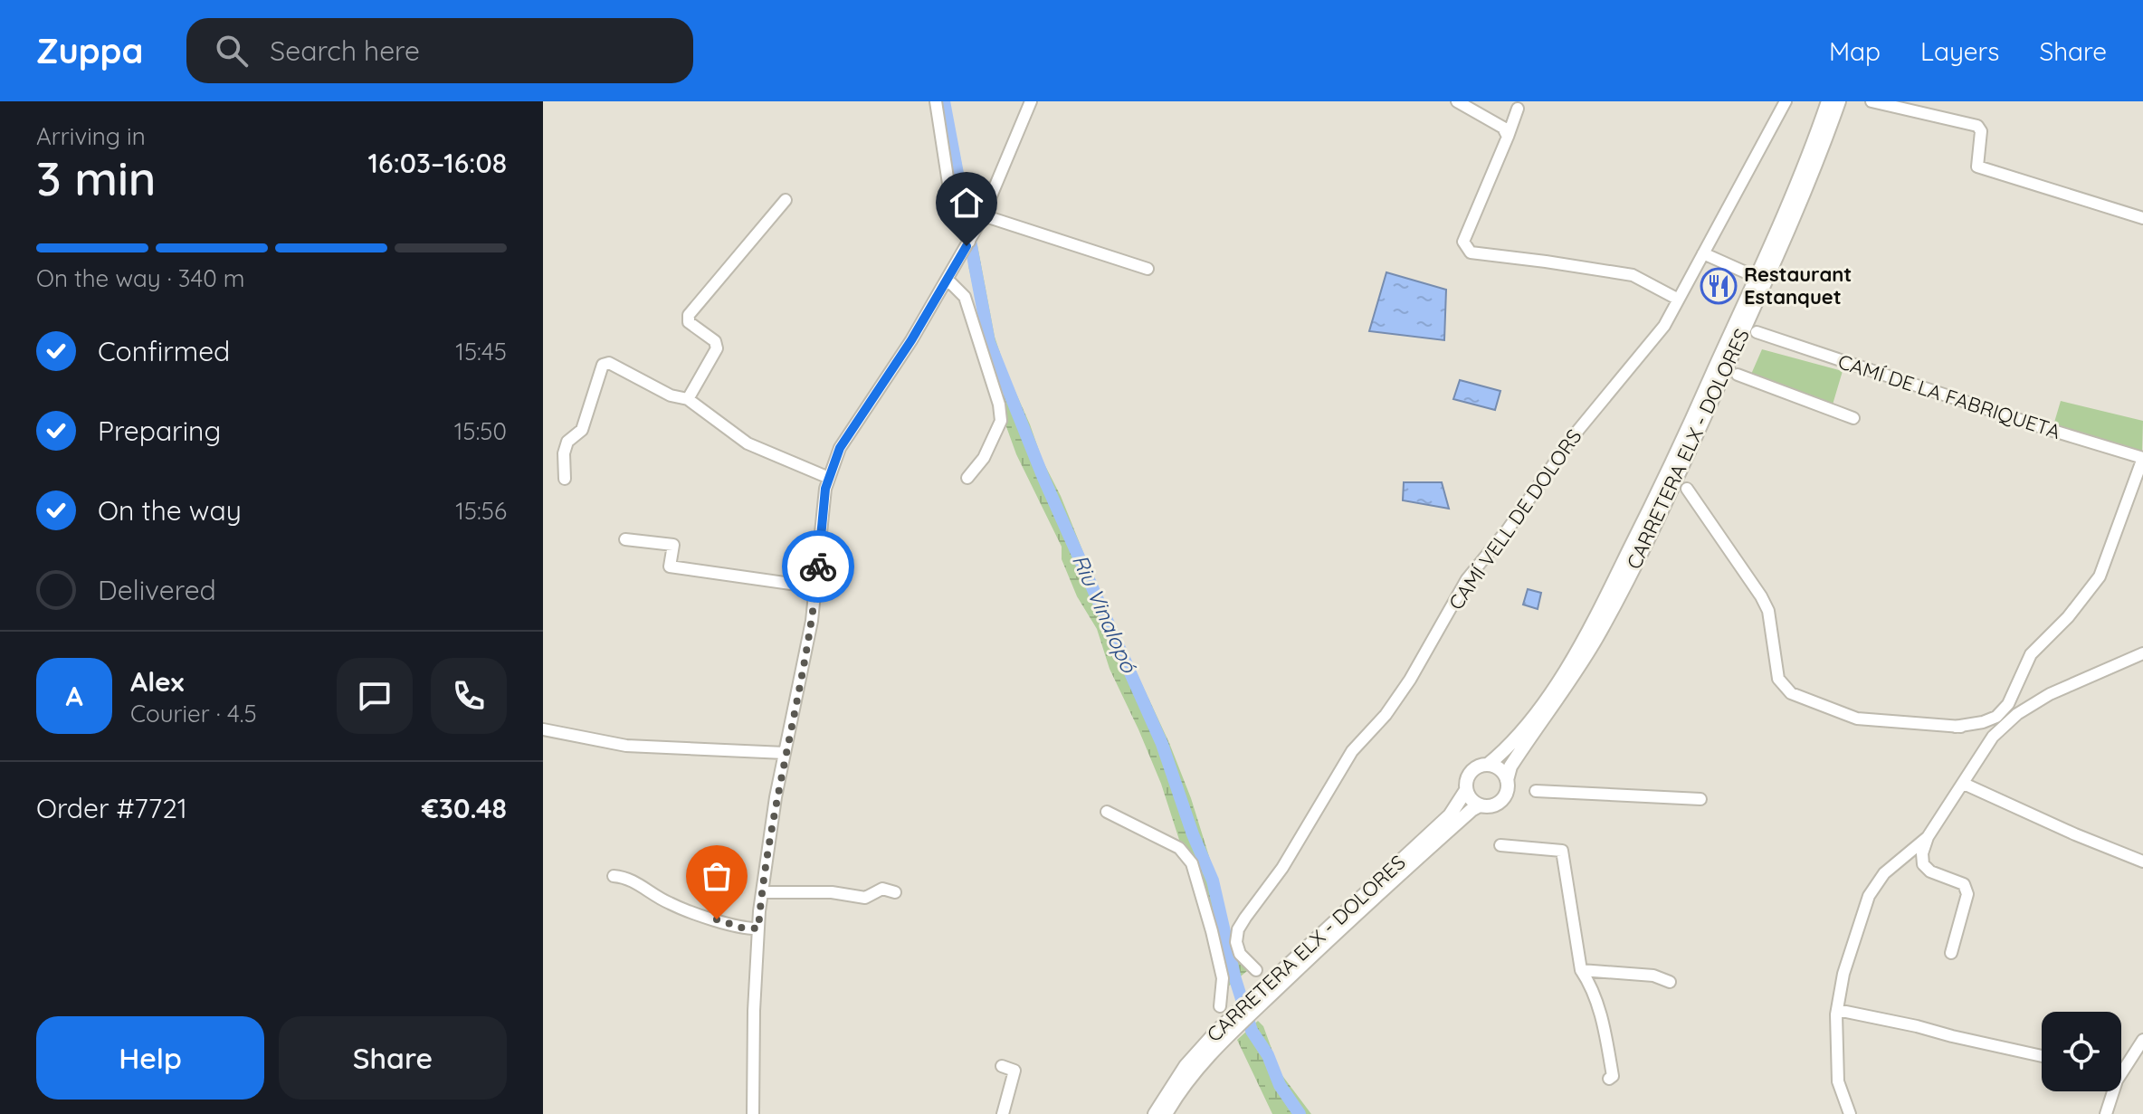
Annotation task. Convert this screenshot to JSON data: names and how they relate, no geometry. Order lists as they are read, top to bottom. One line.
{"streets":{"main road":["CARRETERA ELX - DOLORES"],"street":["CAMÍ DE LA FABRIQUETA","CAMÍ VELL DE DOLORS"]},"water":["Riu Vinalopó"],"places":{"restaurant":["Restaurant Estanquet"]},"page":{"header":"Zuppa","search":"Search here","nav":["Map","Layers","Share"],"heading":["3 min","Arriving in","16:03–16:08"],"panel":["Alex","Courier · 4.5","Order #7721","€30.48"],"bar":"On the way · 340 m","list":[["Confirmed","15:45"],["Preparing","15:50"],["On the way","15:56"],"Delivered"],"round":"A","buttons":["Help","Share"]}}
